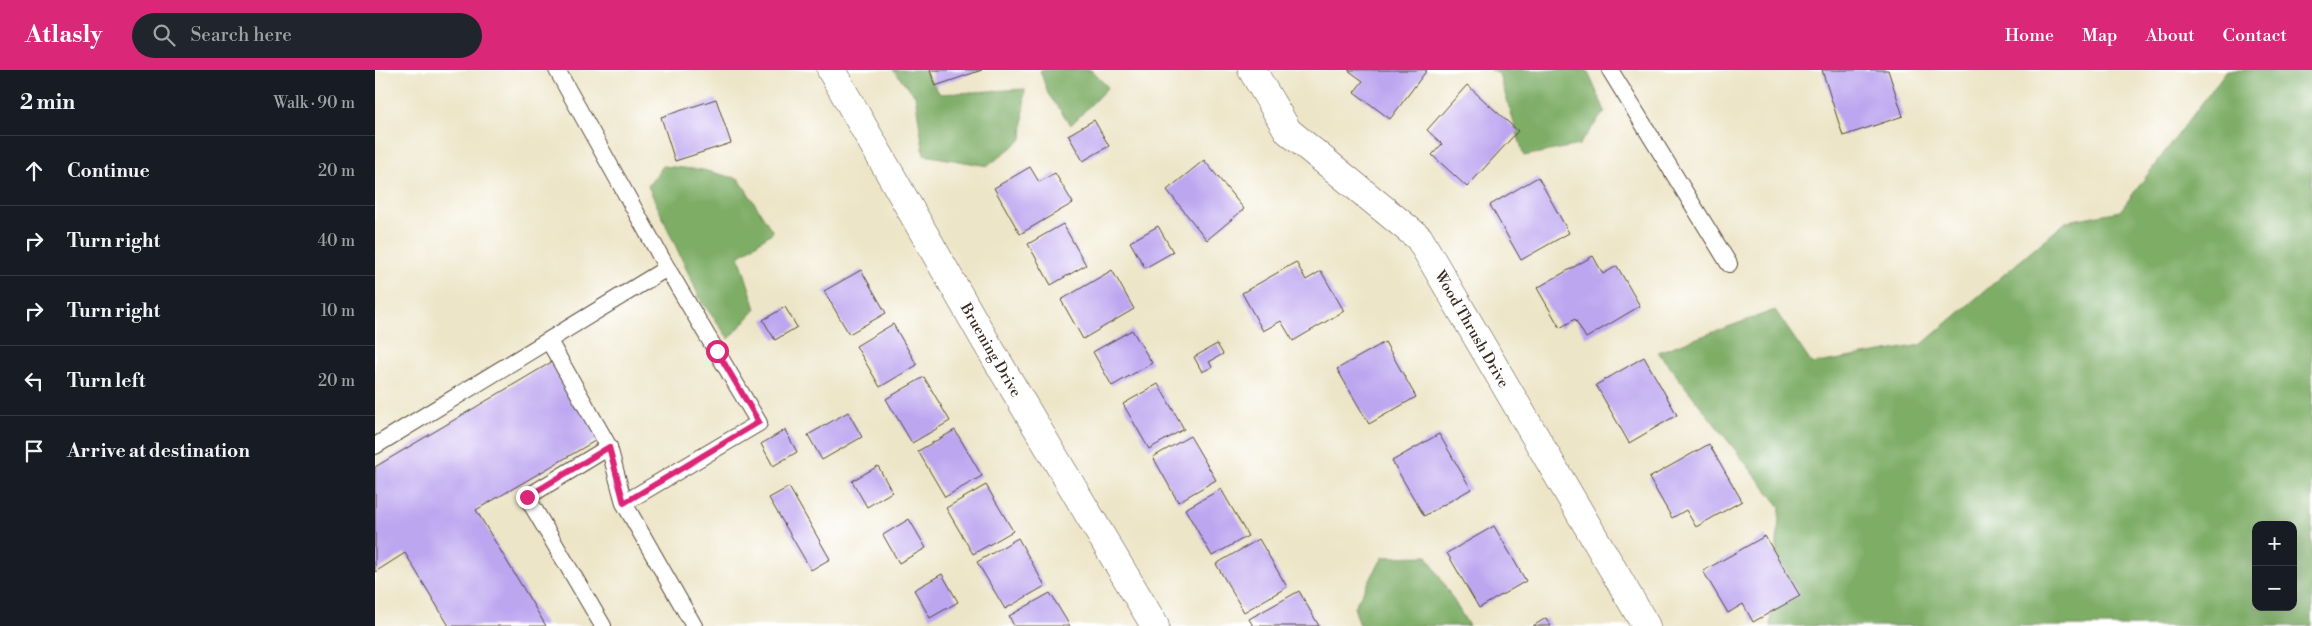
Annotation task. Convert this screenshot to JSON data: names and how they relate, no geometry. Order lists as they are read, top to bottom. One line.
{"streets":{"street":["Wood Thrush Drive","Bruening Drive"]},"page":{"header":"Atlasly","search":"Search here","nav":["Home","Map","About","Contact"],"heading":["2 min","Walk · 90 m"],"list":[["Continue","20 m"],["Turn right","40 m"],["Turn right","10 m"],["Turn left","20 m"],"Arrive at destination"],"map_buttons":["+","−"]}}
